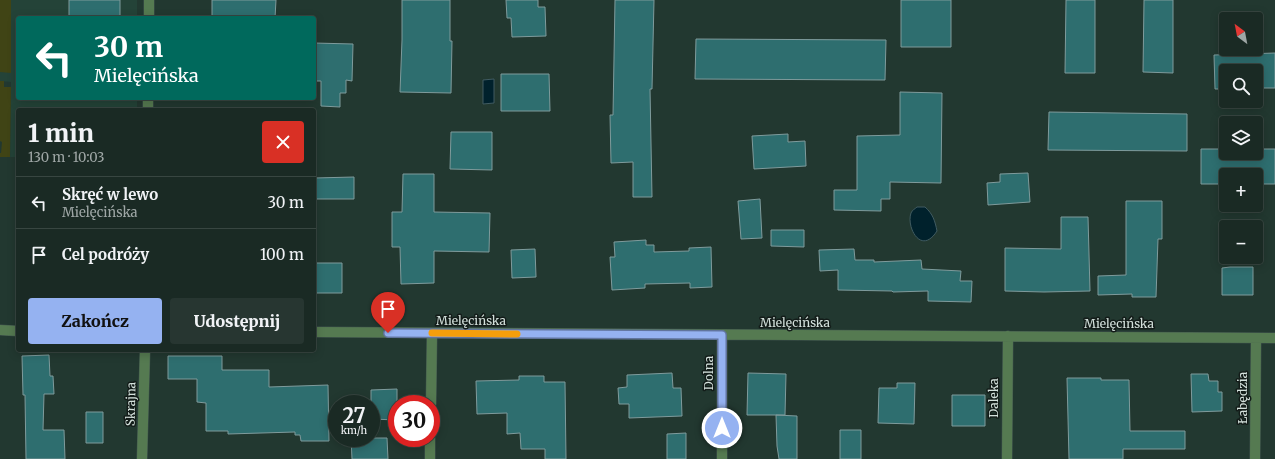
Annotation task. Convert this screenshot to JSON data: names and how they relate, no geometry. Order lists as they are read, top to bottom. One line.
{"streets":{"street":["Mielęcińska","Dolna","Daleka","Łabędzia","Skrajna"]},"crossings":[["Mielęcińska","Dolna"],["Mielęcińska","Daleka"],["Mielęcińska","Łabędzia"]],"north":"top left","page":{"map_buttons":["+","−"],"turn":["30 m","Mielęcińska"],"heading":["1 min","130 m · 10:03"],"list":[{"name":"Skręć w lewo","note":"Mielęcińska","value":"30 m"},{"name":"Cel podróży","value":"100 m"}],"buttons":["Zakończ","Udostępnij"],"speed":"27 km/h","limit":"30"}}
